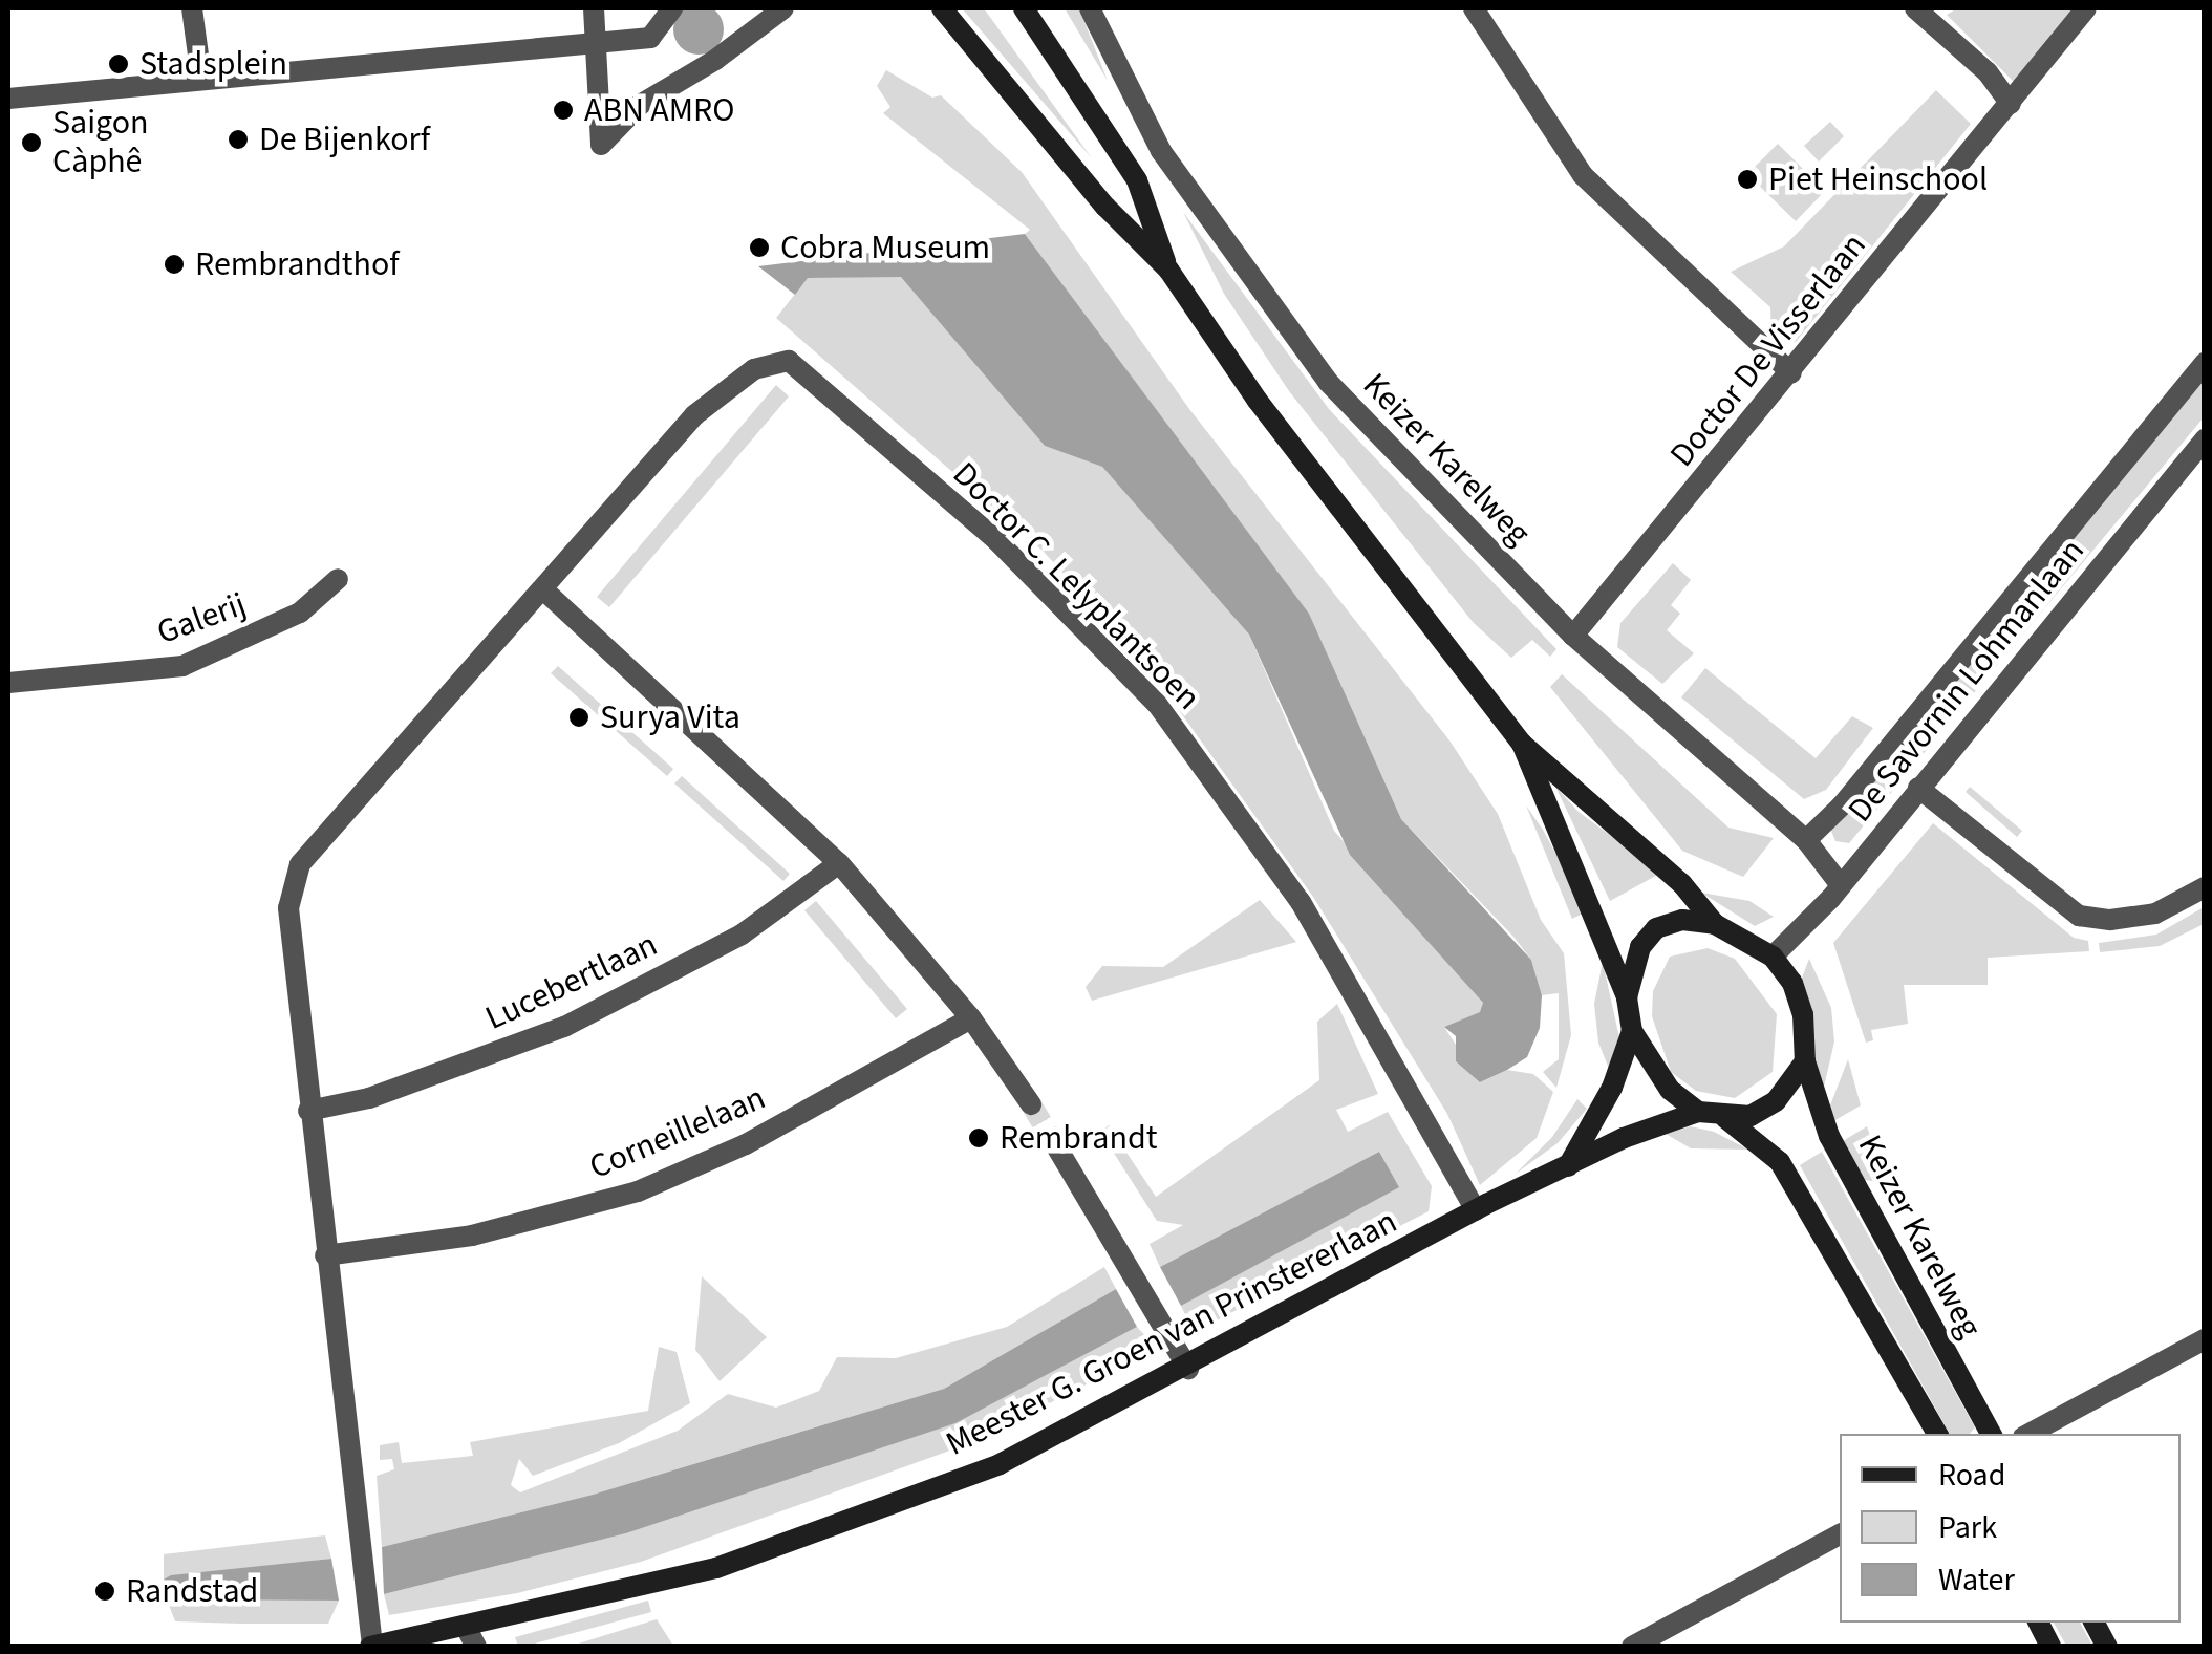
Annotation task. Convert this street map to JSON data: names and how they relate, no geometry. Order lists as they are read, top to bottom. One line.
{"streets":{"main road":["Keizer Karelweg","Meester G. Groen van Prinstererlaan"],"street":["Doctor De Visserlaan","Doctor C. Lelyplantsoen","Galerij","De Savornin Lohmanlaan","Lucebertlaan","Corneillelaan"]},"crossings":[["Doctor De Visserlaan","Keizer Karelweg"],["Keizer Karelweg","De Savornin Lohmanlaan"],["Keizer Karelweg","Meester G. Groen van Prinstererlaan"],["Doctor C. Lelyplantsoen","Meester G. Groen van Prinstererlaan"],["De Savornin Lohmanlaan","Meester G. Groen van Prinstererlaan"]],"places":["Stadsplein","ABN AMRO","De Bijenkorf","Saigon Càphê","Piet Heinschool","Cobra Museum","Rembrandthof","Surya Vita","Rembrandt","Randstad"],"legend":["Road","Park","Water"]}
